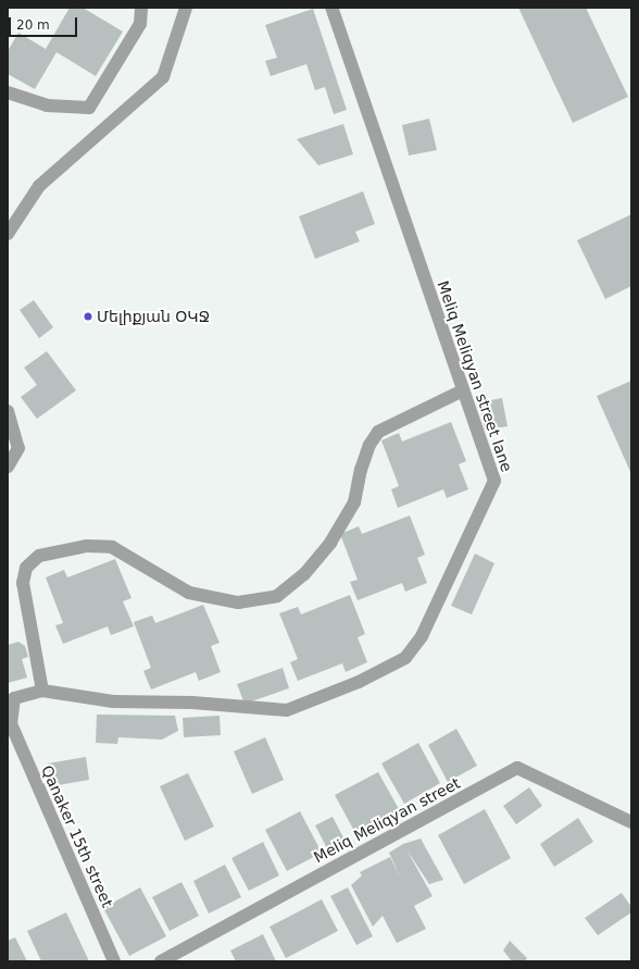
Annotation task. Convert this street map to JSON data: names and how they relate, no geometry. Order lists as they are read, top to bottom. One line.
{"streets":{"street":["Meliq Meliqyan street lane","Meliq Meliqyan street","Qanaker 15th street"]},"crossings":[["Meliq Meliqyan street lane","Qanaker 15th street"]],"places":["Մելիքյան ՕԿՋ"],"scale_bar":"20 m"}
